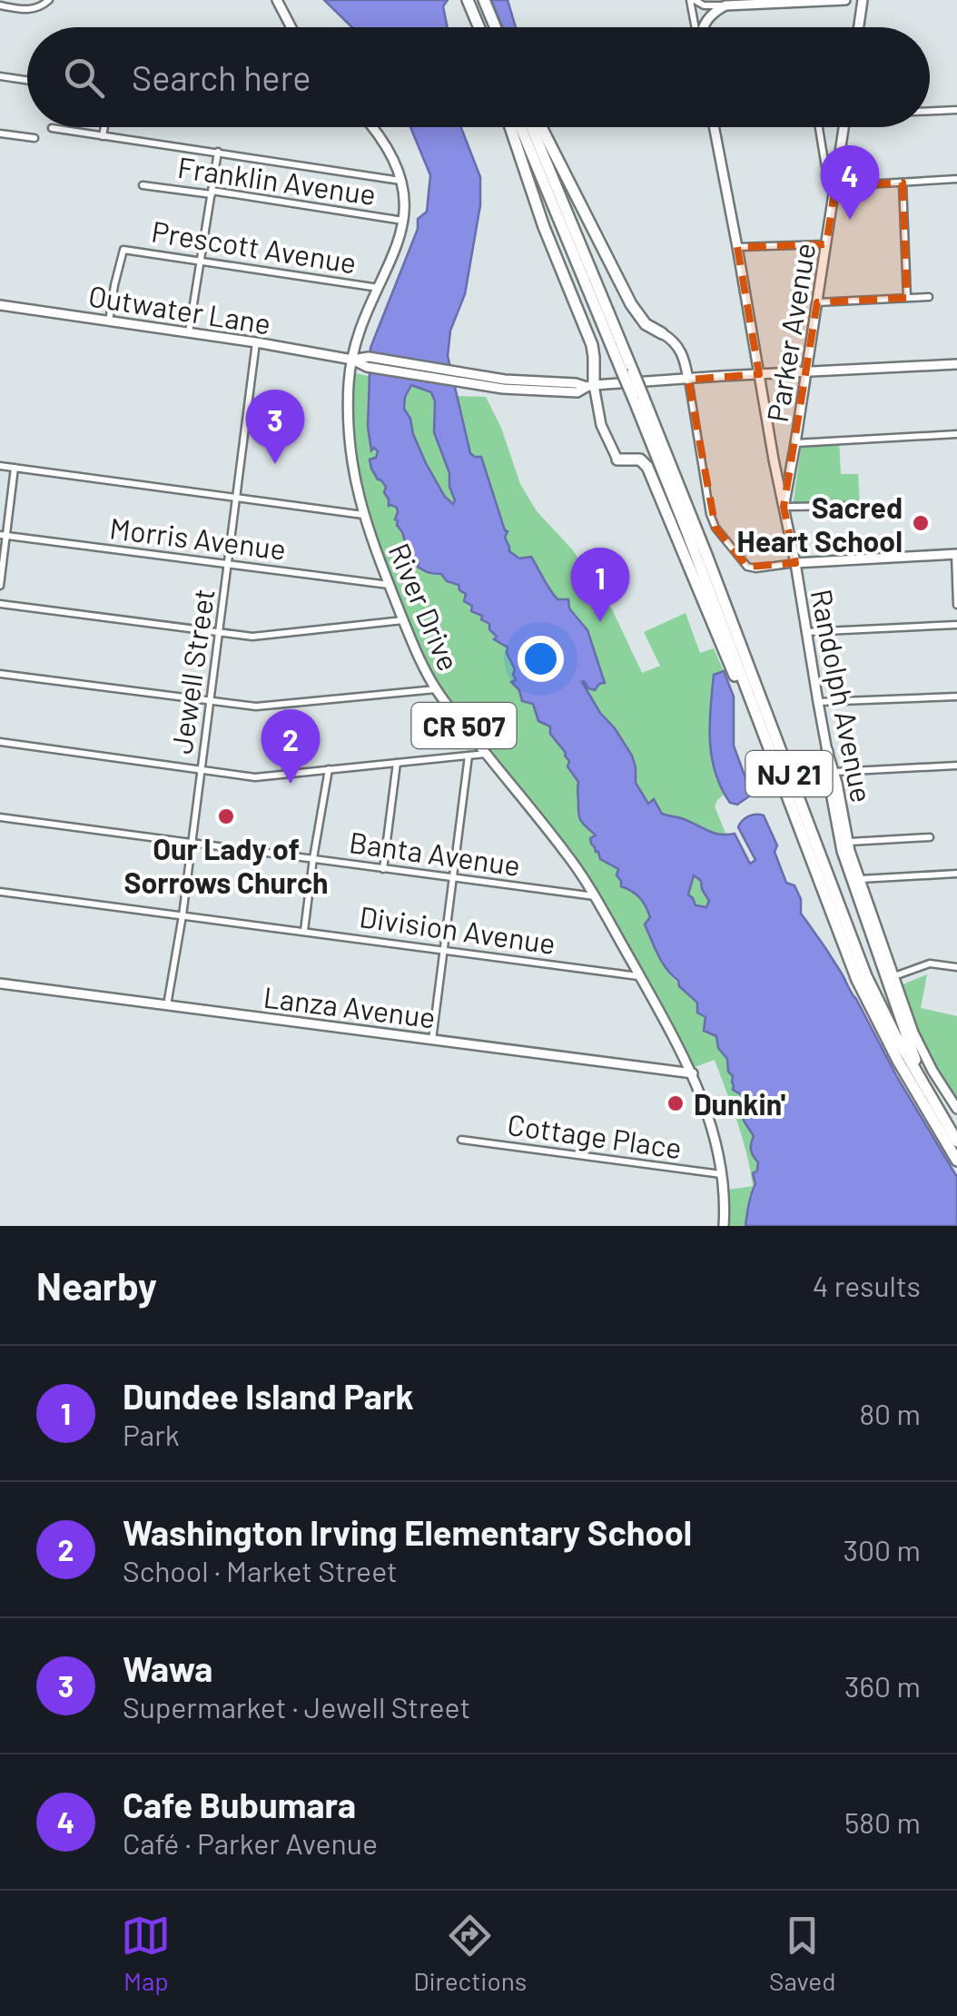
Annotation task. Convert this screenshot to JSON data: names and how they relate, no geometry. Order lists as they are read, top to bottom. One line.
{"streets":{"highway":["NJ 21"],"street":["Franklin Avenue","Prescott Avenue","Outwater Lane","Parker Avenue","Morris Avenue","River Drive","Jewell Street","Randolph Avenue","CR 507","Banta Avenue","Division Avenue","Lanza Avenue","Cottage Place"]},"crossings":[["Franklin Avenue","River Drive"],["Prescott Avenue","Outwater Lane"],["Prescott Avenue","River Drive"],["Outwater Lane","Parker Avenue"],["Outwater Lane","River Drive"],["Outwater Lane","Jewell Street"],["Outwater Lane","Randolph Avenue"],["Parker Avenue","Randolph Avenue"],["Morris Avenue","River Drive"],["Morris Avenue","Jewell Street"],["River Drive","Banta Avenue"],["River Drive","Division Avenue"],["River Drive","Lanza Avenue"],["River Drive","Cottage Place"],["Jewell Street","Banta Avenue"],["Jewell Street","Division Avenue"],["Jewell Street","Lanza Avenue"]],"places":["Sacred Heart School","Our Lady of Sorrows Church","Dunkin'"],"page":{"search":"Search here","pins":["4","3","1","2"],"heading":["Nearby","4 results"],"list":[{"mark":"1","name":"Dundee Island Park","note":"Park","value":"80 m"},{"mark":"2","name":"Washington Irving Elementary School","note":"School · Market Street","value":"300 m"},{"mark":"3","name":"Wawa","note":"Supermarket · Jewell Street","value":"360 m"},{"mark":"4","name":"Cafe Bubumara","note":"Café · Parker Avenue","value":"580 m"}],"nav":["Map","Directions","Saved"]}}
